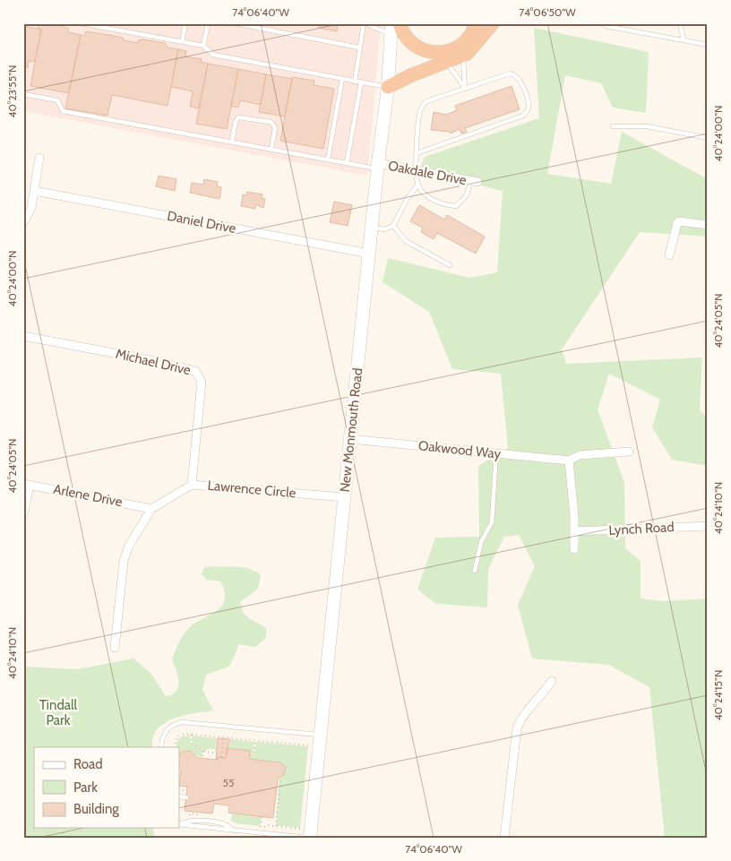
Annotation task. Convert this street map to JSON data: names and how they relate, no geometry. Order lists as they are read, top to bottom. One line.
{"streets":{"main road":["New Monmouth Road"],"street":["Oakdale Drive","Daniel Drive","Michael Drive","Oakwood Way","Lawrence Circle","Arlene Drive","Lynch Road"]},"crossings":[["Oakdale Drive","New Monmouth Road"],["Daniel Drive","New Monmouth Road"],["Michael Drive","Lawrence Circle"],["New Monmouth Road","Oakwood Way"],["New Monmouth Road","Lawrence Circle"],["Lawrence Circle","Arlene Drive"]],"parks":["Tindall Park"],"house_numbers":["55"],"legend":["Road","Park","Building"],"coordinates":["74°06'40\"W","74°06'50\"W","40°23'55\"N","40°24'00\"N","40°24'05\"N","40°24'10\"N","40°24'15\"N"]}
